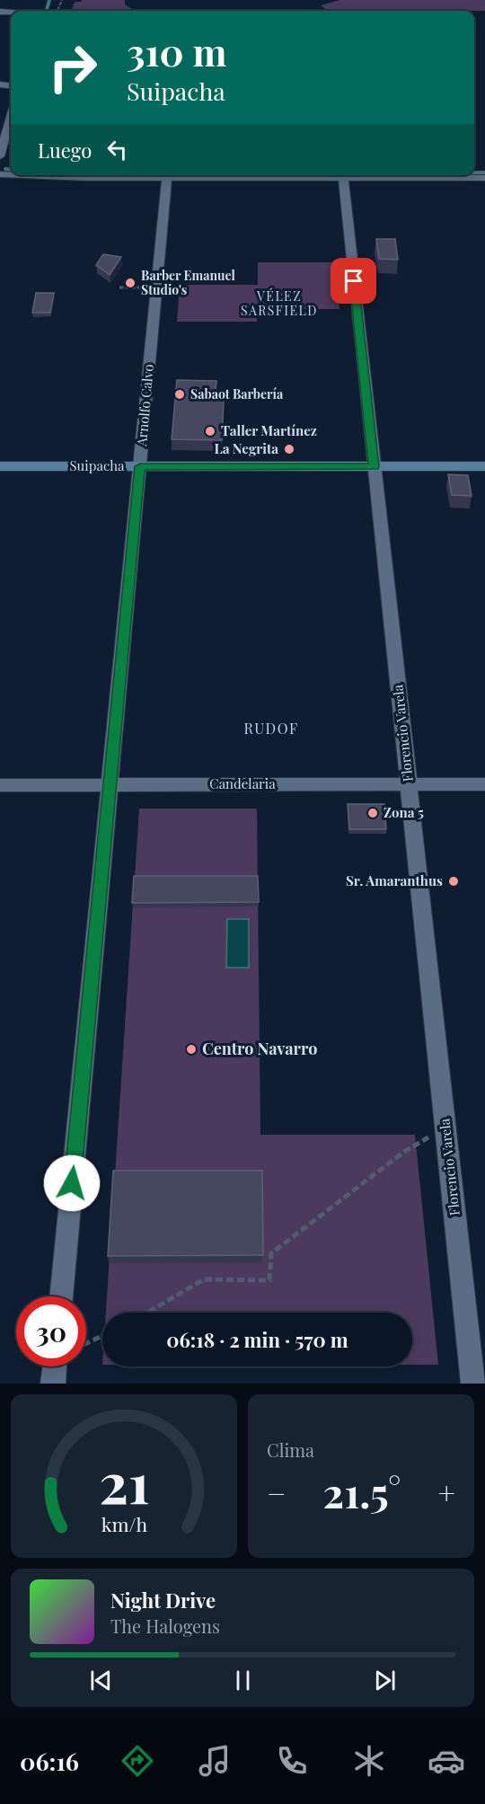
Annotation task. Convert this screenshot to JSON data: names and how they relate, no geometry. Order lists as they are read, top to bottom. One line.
{"streets":{"main road":["Suipacha"],"street":["Arnolfo Calvo","Florencio Varela","Candelaria"]},"crossings":[["Arnolfo Calvo","Suipacha"],["Arnolfo Calvo","Candelaria"],["Suipacha","Florencio Varela"],["Florencio Varela","Candelaria"]],"districts":["VÉLEZ SARSFIELD","RUDOF"],"places":["Barber Emanuel Studio's","Sabaot Barbería","Taller Martínez","La Negrita","Zona 5","Sr. Amaranthus","Centro Navarro"],"page":{"turn":["310 m","Suipacha"],"then":"Luego","limit":"30","trip":"06:18 · 2 min · 570 m","tile":"Clima","heat":["−","21.5°","+"],"song":["Night Drive","The Halogens"],"tabs":"06:16","gauge":["21","km/h"]}}
